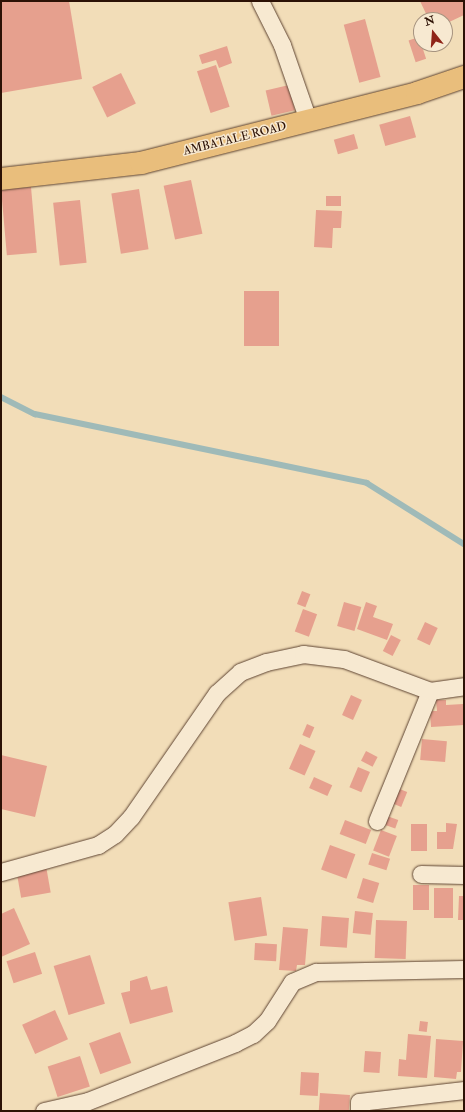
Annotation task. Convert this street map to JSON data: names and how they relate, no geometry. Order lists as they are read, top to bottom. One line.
{"streets":{"main road":["AMBATALE ROAD"]},"north":"top"}
